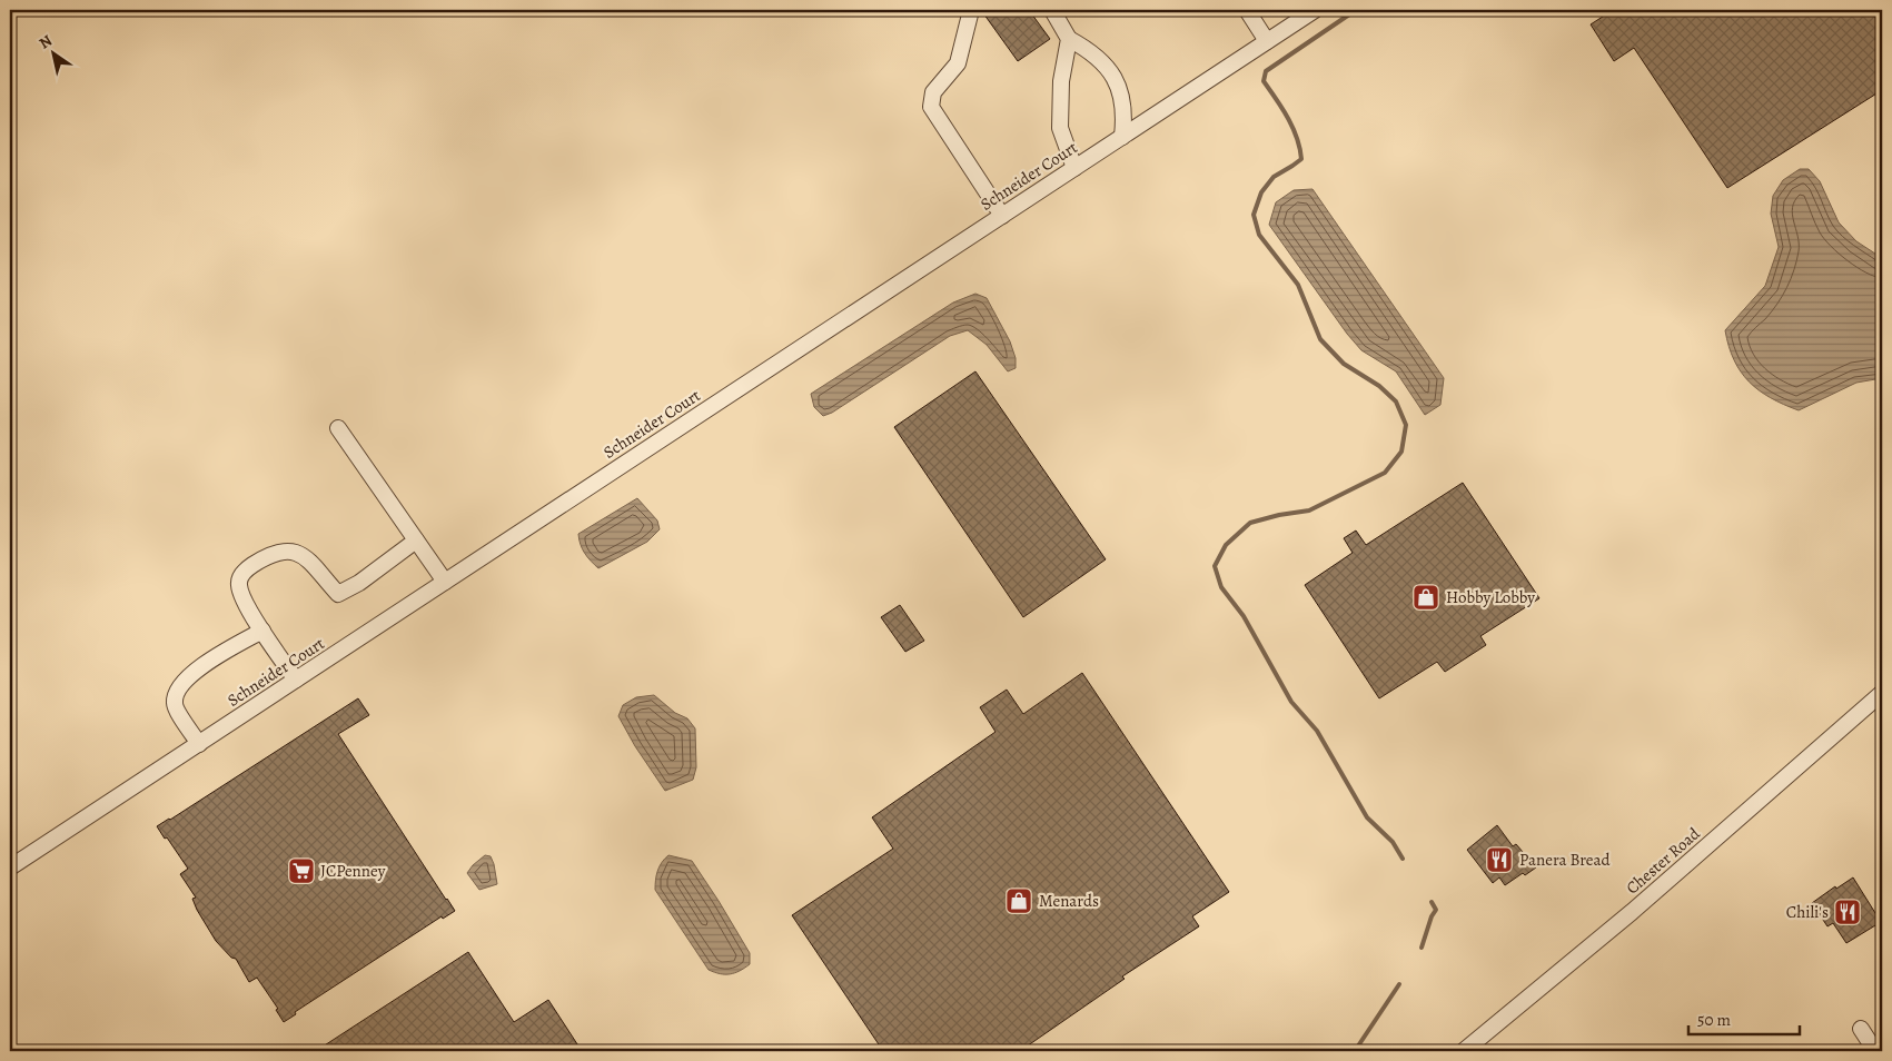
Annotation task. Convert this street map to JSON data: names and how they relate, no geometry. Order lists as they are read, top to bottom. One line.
{"streets":{"street":["Schneider Court","Chester Road"]},"places":{"shop":["Hobby Lobby","Menards"],"restaurant":["Panera Bread","Chili's"],"supermarket":["JCPenney"]},"scale_bar":"50 m","north":"top left"}
